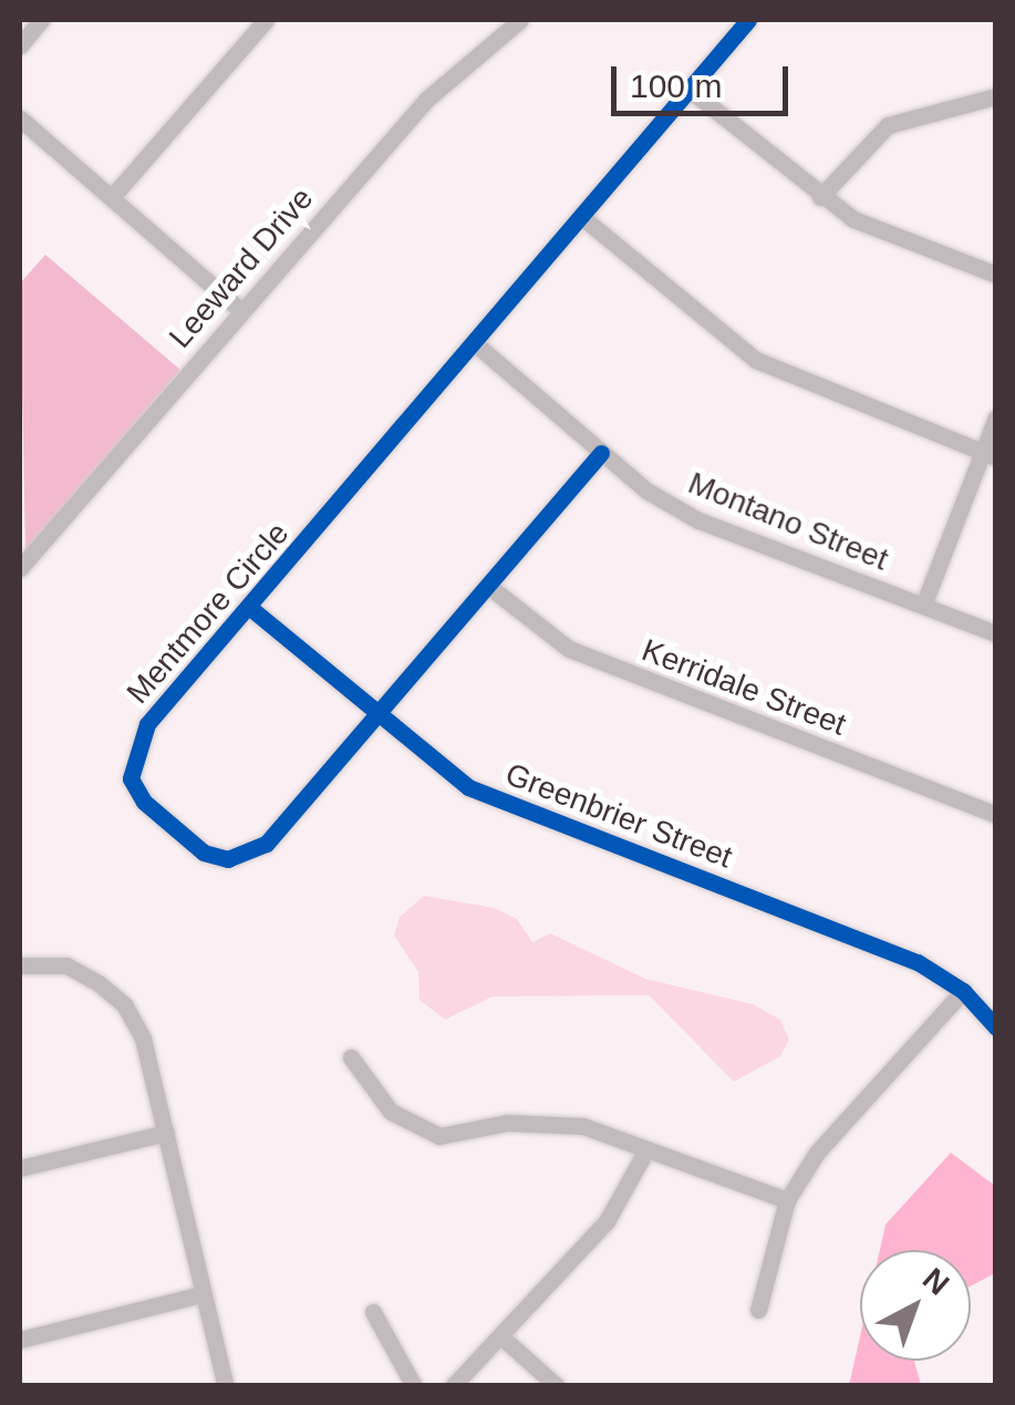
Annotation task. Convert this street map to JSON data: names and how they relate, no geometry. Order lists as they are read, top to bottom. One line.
{"streets":{"street":["Leeward Drive","Montano Street","Mentmore Circle","Kerridale Street","Greenbrier Street"]},"crossings":[["Montano Street","Mentmore Circle"],["Mentmore Circle","Kerridale Street"],["Mentmore Circle","Greenbrier Street"]],"scale_bar":"100 m","north":"top right"}
